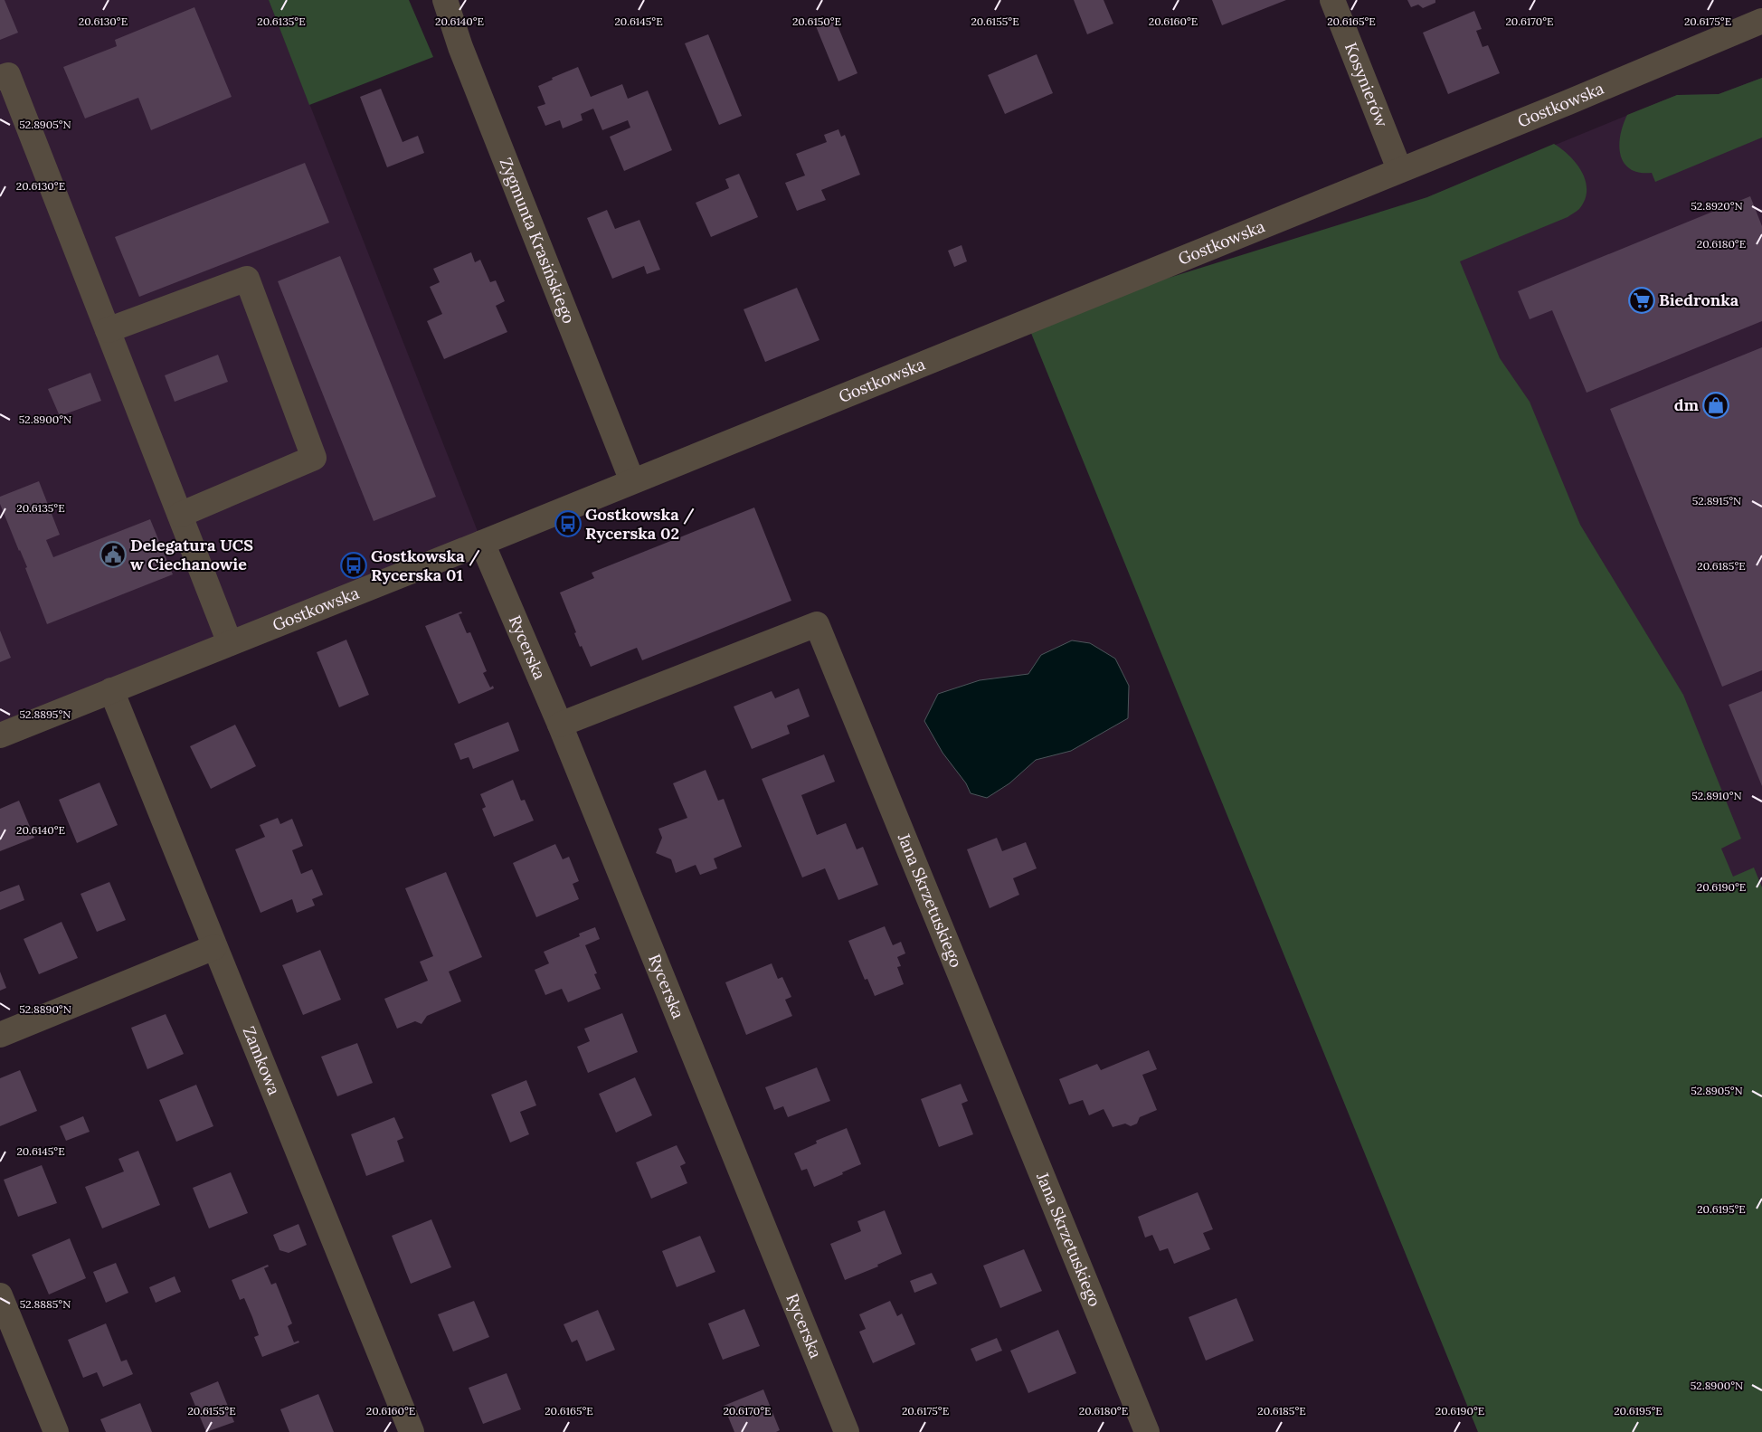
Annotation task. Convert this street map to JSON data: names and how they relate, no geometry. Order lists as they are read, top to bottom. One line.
{"streets":{"street":["Kosynierów","Gostkowska","Zygmunta Krasińskiego","Rycerska","Jana Skrzetuskiego","Zamkowa"]},"crossings":[["Kosynierów","Gostkowska"],["Gostkowska","Zygmunta Krasińskiego"],["Gostkowska","Rycerska"],["Gostkowska","Zamkowa"],["Rycerska","Jana Skrzetuskiego"]],"places":{"supermarket":["Biedronka"],"shop":["dm"],"bus stop":["Gostkowska / Rycerska 02","Gostkowska / Rycerska 01"],"public building":["Delegatura UCS w Ciechanowie"]},"coordinates":["20.6130°E","20.6135°E","20.6140°E","20.6145°E","20.6150°E","20.6155°E","20.6160°E","20.6165°E","20.6170°E","20.6175°E","52.8905°N","52.8920°N","20.6180°E","52.8900°N","52.8915°N","20.6185°E","52.8895°N","52.8910°N","20.6190°E","52.8890°N","20.6195°E","52.8885°N"]}
